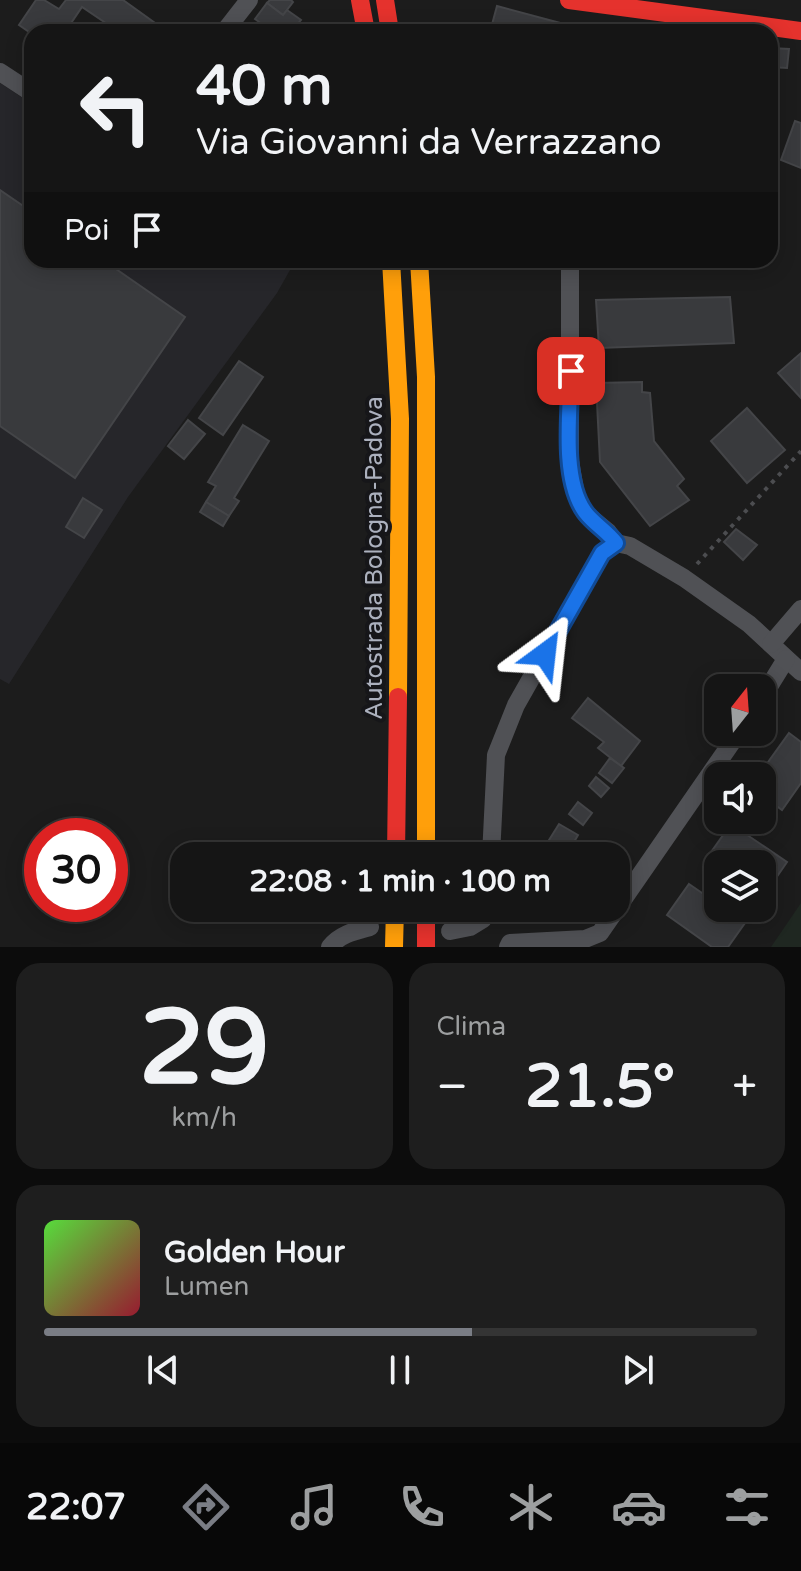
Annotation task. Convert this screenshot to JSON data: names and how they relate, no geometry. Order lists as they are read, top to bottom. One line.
{"streets":{"main road":["Autostrada Bologna-Padova"]},"north":"top","page":{"turn":["40 m","Via Giovanni da Verrazzano"],"then":"Poi","limit":"30","trip":"22:08 · 1 min · 100 m","tile":[["29","km/h"],"Clima"],"heat":["−","21.5°","+"],"song":["Golden Hour","Lumen"],"tabs":"22:07"}}
